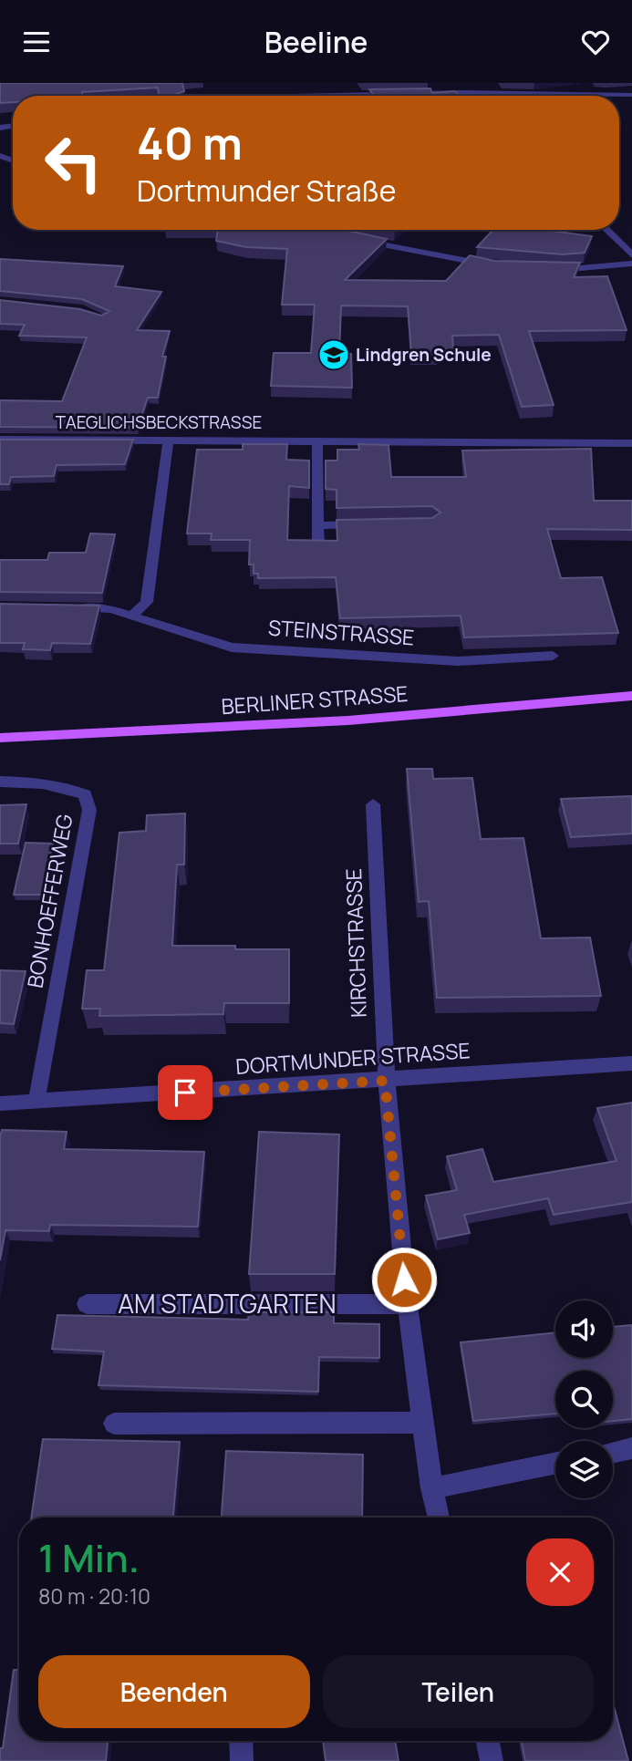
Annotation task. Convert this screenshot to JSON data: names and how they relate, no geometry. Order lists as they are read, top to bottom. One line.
{"streets":{"main road":["BERLINER STRASSE"],"street":["TAEGLICHSBECKSTRASSE","STEINSTRASSE","BONHOEFFERWEG","KIRCHSTRASSE","DORTMUNDER STRASSE","AM STADTGARTEN"]},"crossings":[["BONHOEFFERWEG","DORTMUNDER STRASSE"],["KIRCHSTRASSE","DORTMUNDER STRASSE"]],"places":{"school or university":["Lindgren Schule"]},"page":{"header":"Beeline","turn":["40 m","Dortmunder Straße"],"heading":["1 Min.","80 m · 20:10"],"buttons":["Beenden","Teilen"]}}
